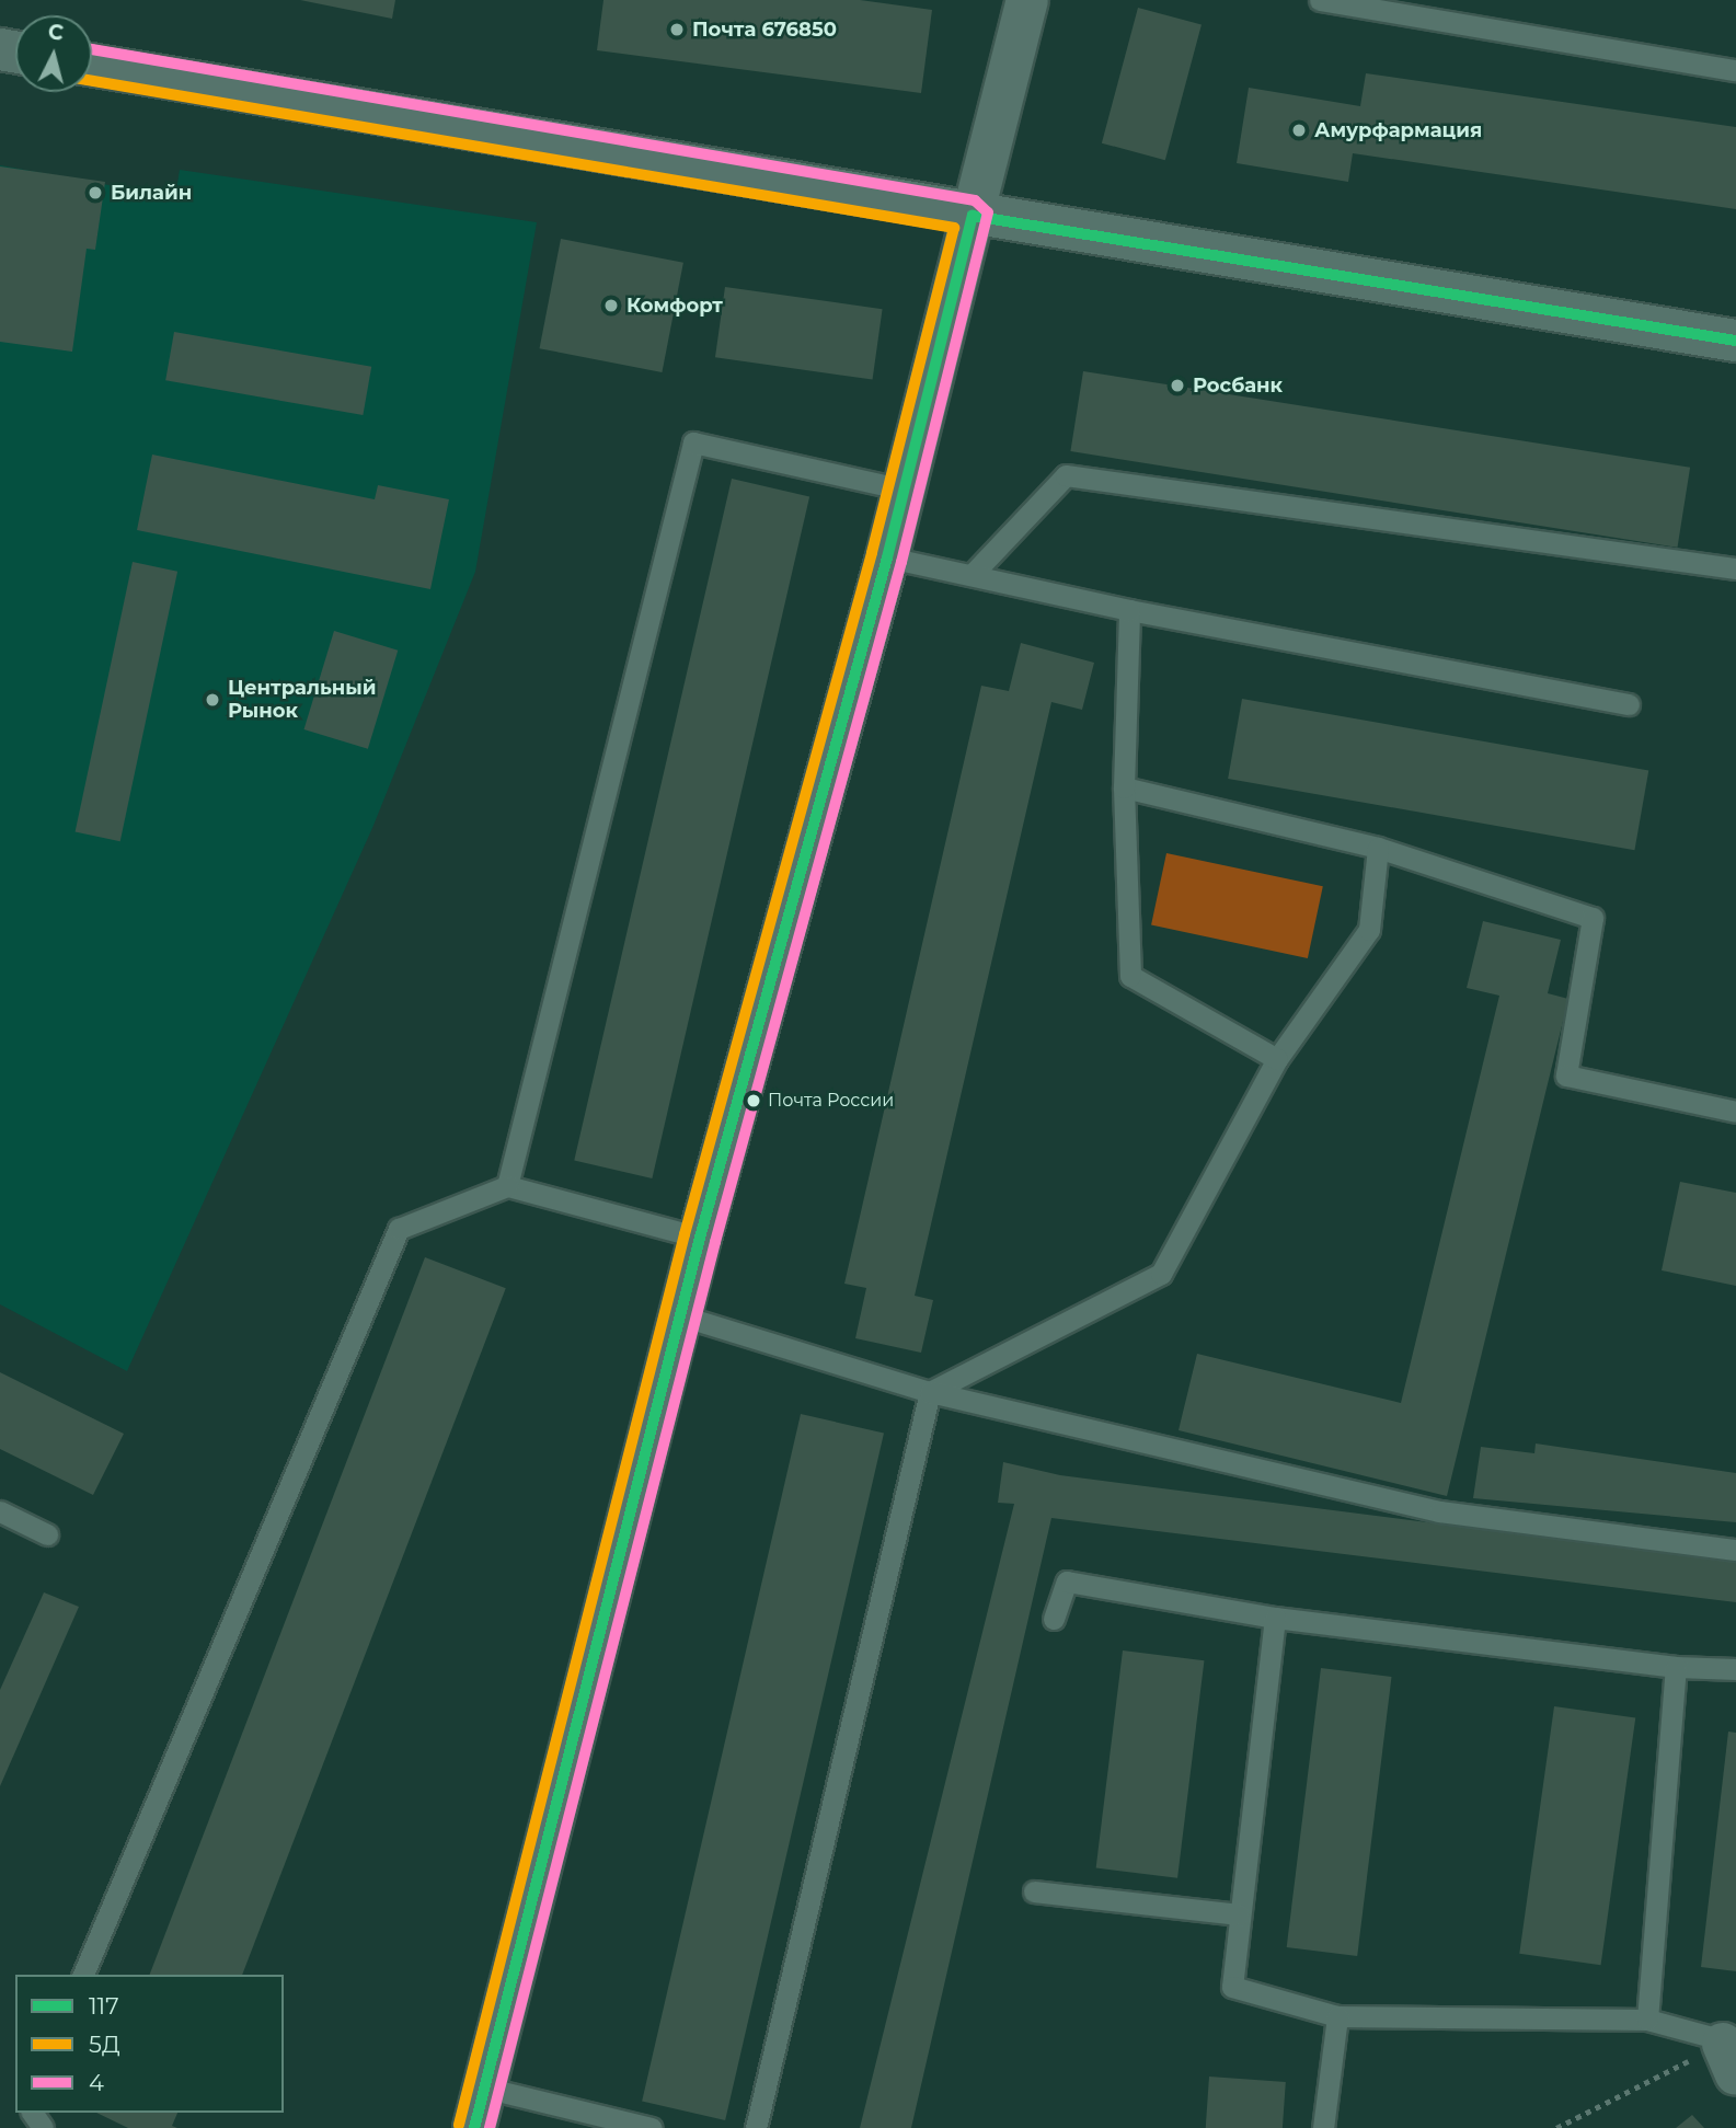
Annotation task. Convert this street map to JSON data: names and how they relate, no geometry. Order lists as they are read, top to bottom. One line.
{"places":["Почта 676850","Амурфармация","Билайн","Комфорт","Росбанк","Центральный Рынок","Почта России"],"lines":["transit line 4","transit line 5Д","transit line 117"],"legend":["117","5Д","4"],"north":"top"}
